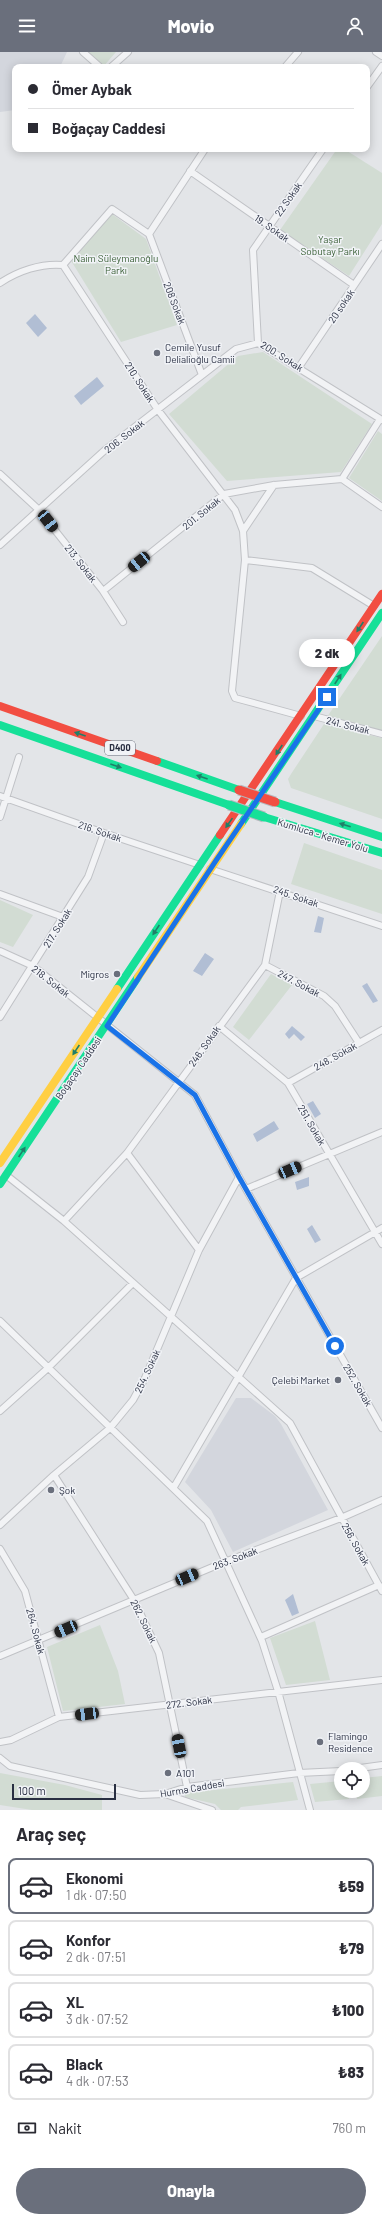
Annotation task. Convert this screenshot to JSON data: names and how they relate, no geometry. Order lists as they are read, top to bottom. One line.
{"streets":{"main road":["D400","Kumluca - Kemer Yolu","Boğaçay Caddesi"],"street":["22 Sokak","19. Sokak","208 Sokak","20 sokak","200. Sokak","210. Sokak","206. Sokak","201. Sokak","213. Sokak","241. Sokak","216. Sokak","245. Sokak","217. Sokak","218. Sokak","247. Sokak","246. Sokak","248. Sokak","251. Sokak","254. Sokak","252. Sokak","256. Sokak","263. Sokak","262. Sokak","264. Sokak","272. Sokak","Hurma Caddesi"]},"crossings":[["22 Sokak","19. Sokak"],["22 Sokak","200. Sokak"],["19. Sokak","20 sokak"],["208 Sokak","206. Sokak"],["20 sokak","200. Sokak"],["200. Sokak","206. Sokak"],["210. Sokak","206. Sokak"],["210. Sokak","201. Sokak"],["210. Sokak","Boğaçay Caddesi"],["206. Sokak","213. Sokak"],["201. Sokak","213. Sokak"],["241. Sokak","Boğaçay Caddesi"],["216. Sokak","217. Sokak"],["216. Sokak","Boğaçay Caddesi"],["245. Sokak","246. Sokak"],["245. Sokak","Boğaçay Caddesi"],["217. Sokak","218. Sokak"],["218. Sokak","Boğaçay Caddesi"],["218. Sokak","252. Sokak"],["247. Sokak","246. Sokak"],["247. Sokak","248. Sokak"],["246. Sokak","251. Sokak"],["246. Sokak","252. Sokak"],["246. Sokak","256. Sokak"],["248. Sokak","251. Sokak"],["Boğaçay Caddesi","252. Sokak"],["Boğaçay Caddesi","256. Sokak"],["254. Sokak","252. Sokak"],["254. Sokak","256. Sokak"],["254. Sokak","262. Sokak"],["256. Sokak","263. Sokak"],["263. Sokak","262. Sokak"],["263. Sokak","264. Sokak"],["262. Sokak","272. Sokak"],["262. Sokak","Hurma Caddesi"],["264. Sokak","272. Sokak"]],"parks":["Yaşar Sobutay Parkı","Naim Süleymanoğlu Parkı"],"places":["Cemile Yusuf Delialioğlu Camii","Migros","Çelebi Market","Şok","Flamingo Residence","A101"],"scale_bar":"100 m","page":{"header":"Movio","banner":["Ömer Aybak","Boğaçay Caddesi"],"bubble":"2 dk","scale":"100 m","heading":"Araç seç","list":[{"name":"Ekonomi","note":"1 dk · 07:50","value":"₺59"},{"name":"Konfor","note":"2 dk · 07:51","value":"₺79"},{"name":"XL","note":"3 dk · 07:52","value":"₺100"},{"name":"Black","note":"4 dk · 07:53","value":"₺83"}],"pay":["Nakit","760 m"],"buttons":"Onayla"}}
